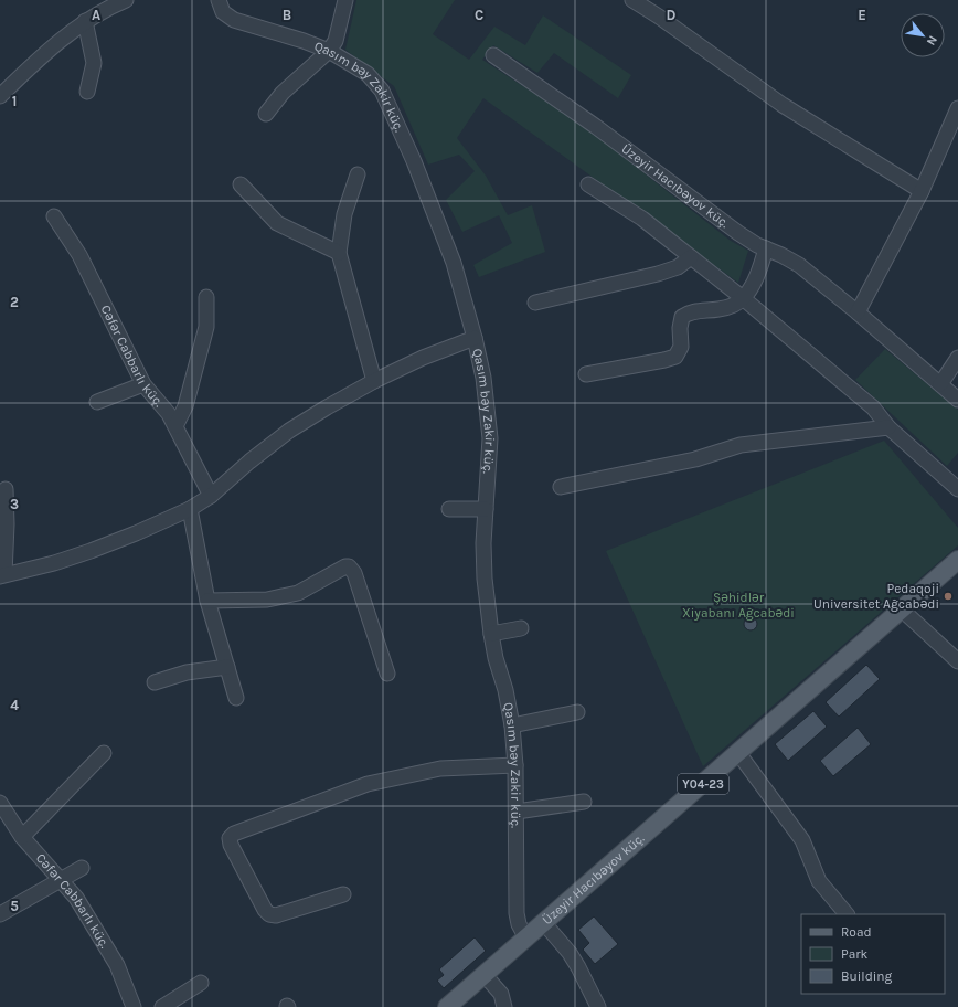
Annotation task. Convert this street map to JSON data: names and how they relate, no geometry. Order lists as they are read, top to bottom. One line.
{"streets":{"main road":["Üzeyir Hacıbəyov küç.","Y04-23"],"street":["Qasım bəy Zakir küç.","Cəfər Cabbarlı küç."]},"crossings":[["Qasım bəy Zakir küç.","Üzeyir Hacıbəyov küç."]],"parks":["Şəhidlər Xiyabanı Ağcabədi"],"places":["Pedaqoji Universitet Ağcabədi"],"legend":["Road","Park","Building"],"north":"bottom right","grid":{"columns":["A","B","C","D","E"],"rows":["1","2","3","4","5"]}}
